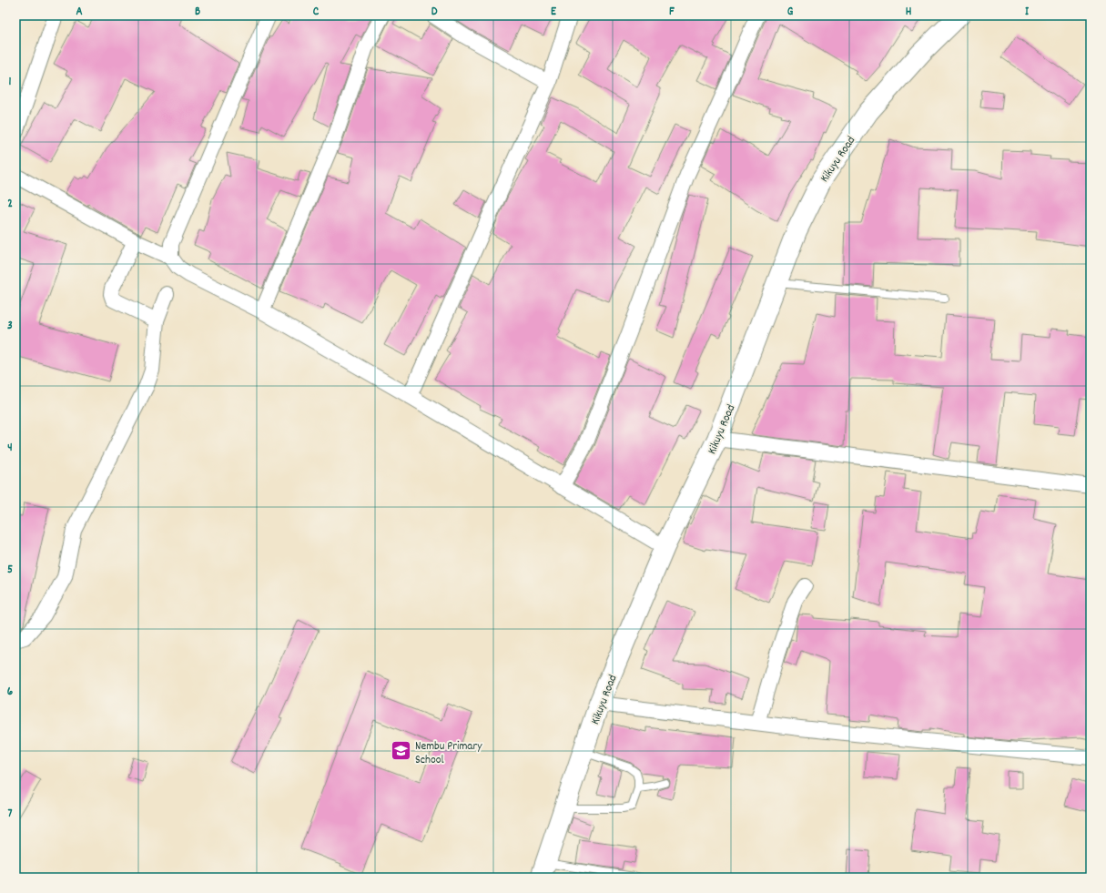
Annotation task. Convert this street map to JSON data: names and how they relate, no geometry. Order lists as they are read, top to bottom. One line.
{"streets":{"main road":["Kikuyu Road"]},"places":{"school or university":["Nembu Primary School"]},"grid":{"columns":["A","B","C","D","E","F","G","H","I"],"rows":["1","2","3","4","5","6","7"]}}
